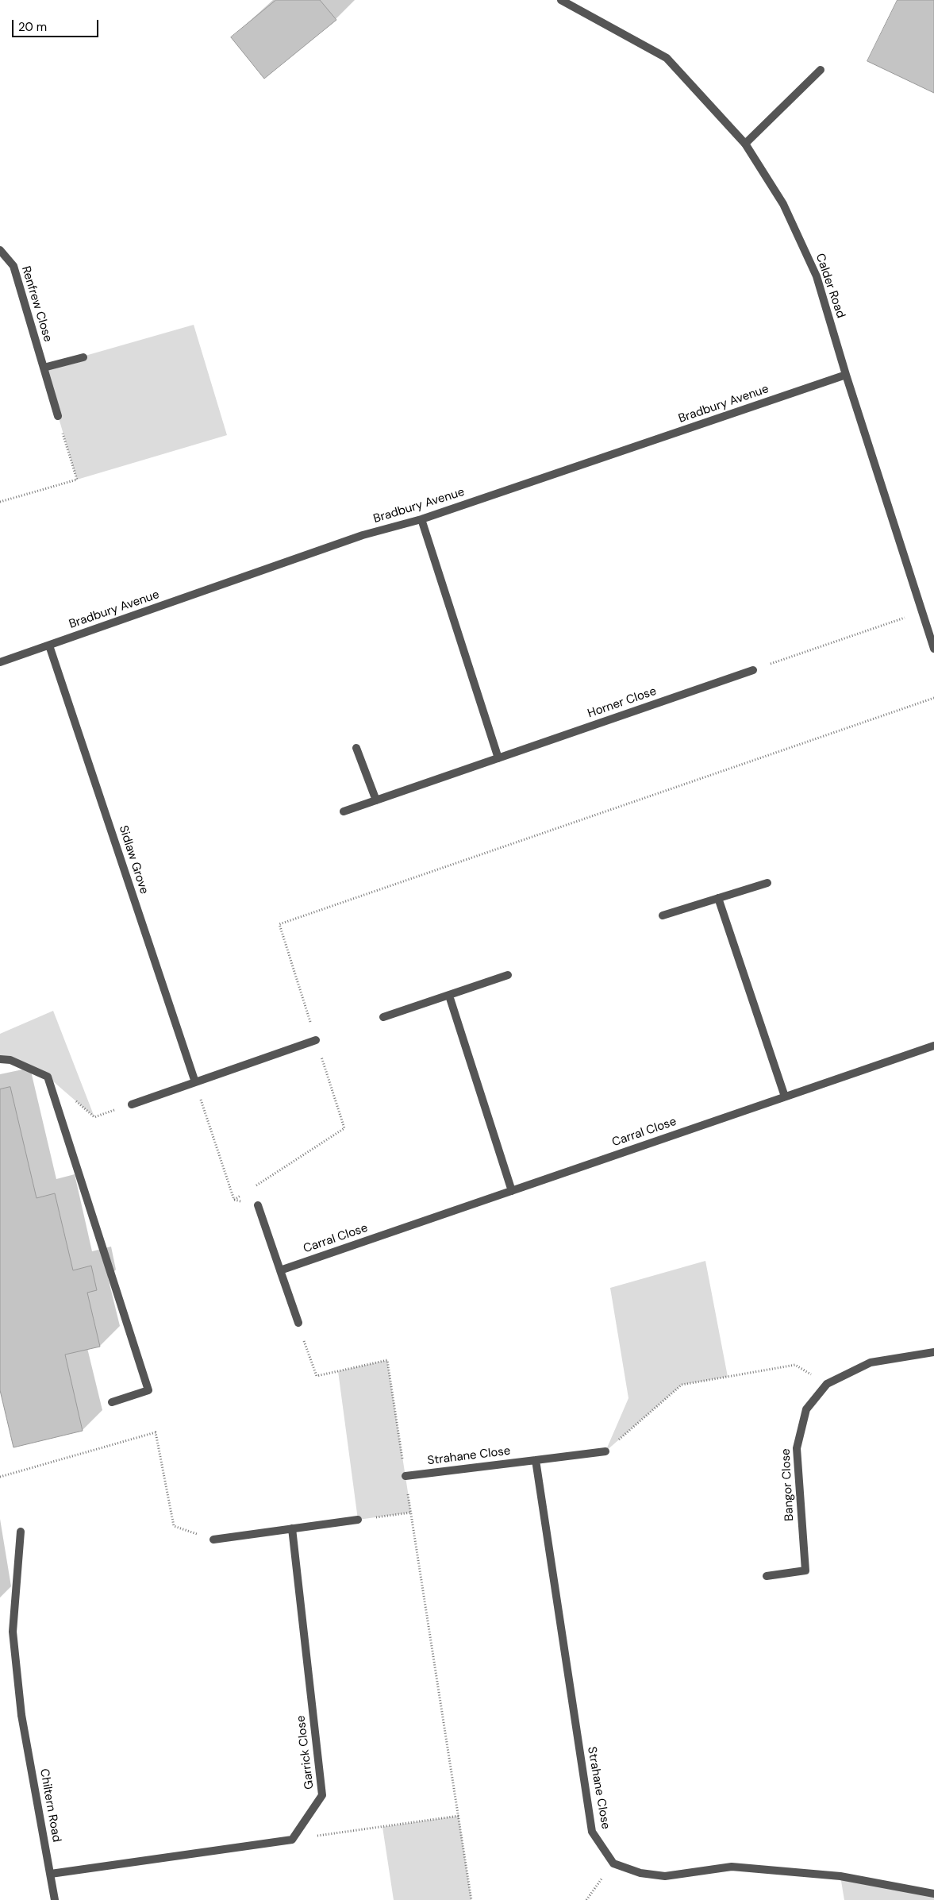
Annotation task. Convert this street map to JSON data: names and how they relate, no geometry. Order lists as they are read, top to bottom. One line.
{"streets":{"street":["Calder Road","Renfrew Close","Bradbury Avenue","Horner Close","Sidlaw Grove","Carral Close","Strahane Close","Bangor Close","Garrick Close","Chiltern Road"]},"crossings":[["Calder Road","Bradbury Avenue"],["Bradbury Avenue","Sidlaw Grove"]],"scale_bar":"20 m"}
